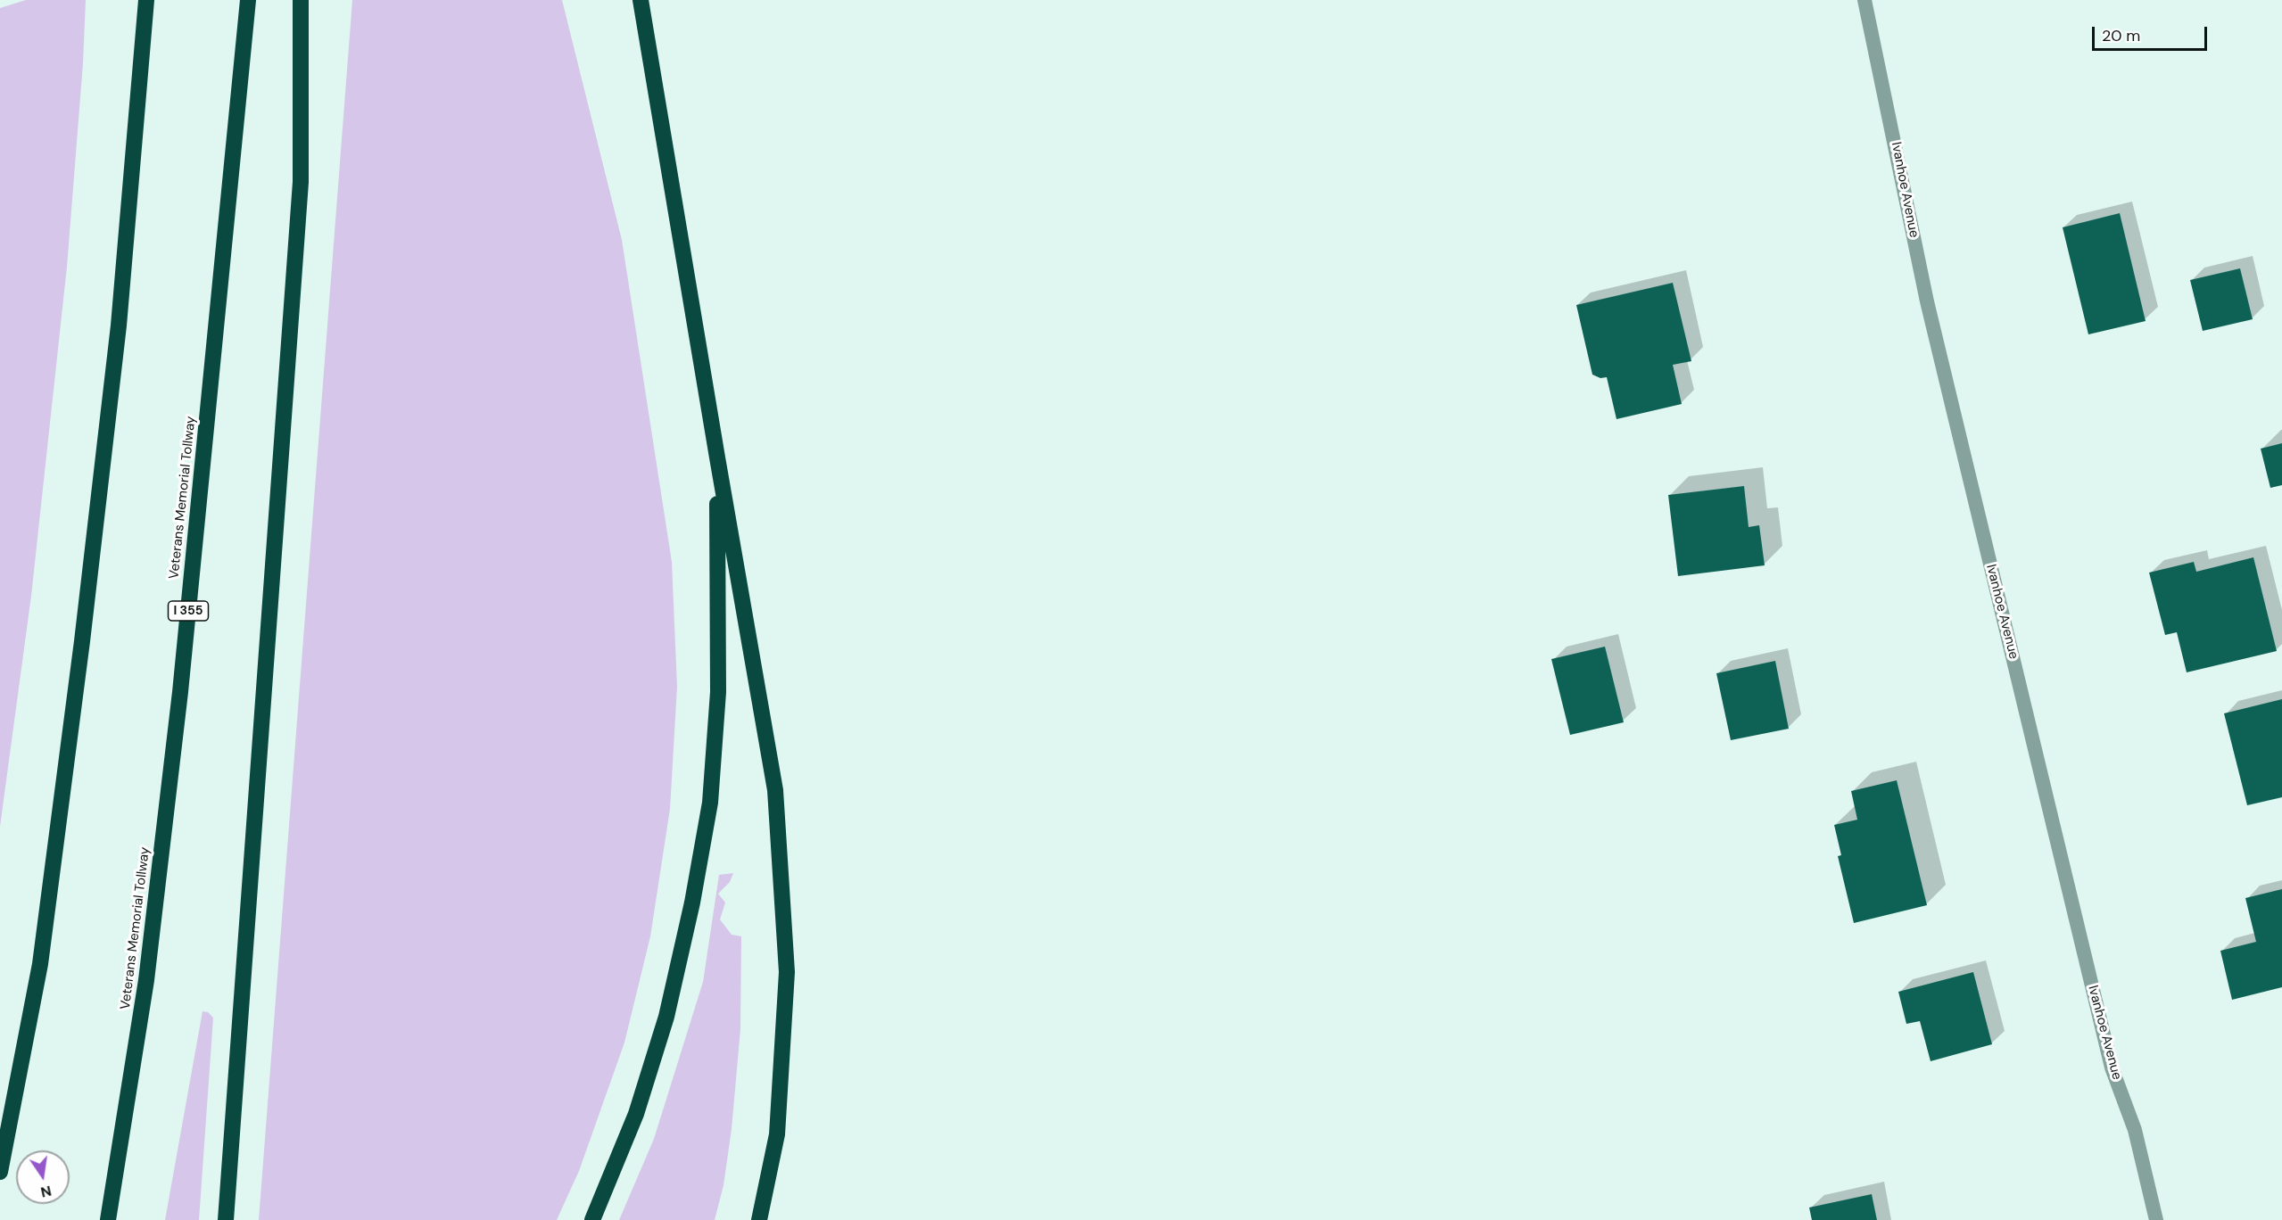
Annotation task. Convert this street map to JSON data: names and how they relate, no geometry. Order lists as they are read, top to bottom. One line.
{"streets":{"highway":["Veterans Memorial Tollway","I 355"],"street":["Ivanhoe Avenue"]},"scale_bar":"20 m","north":"bottom"}
